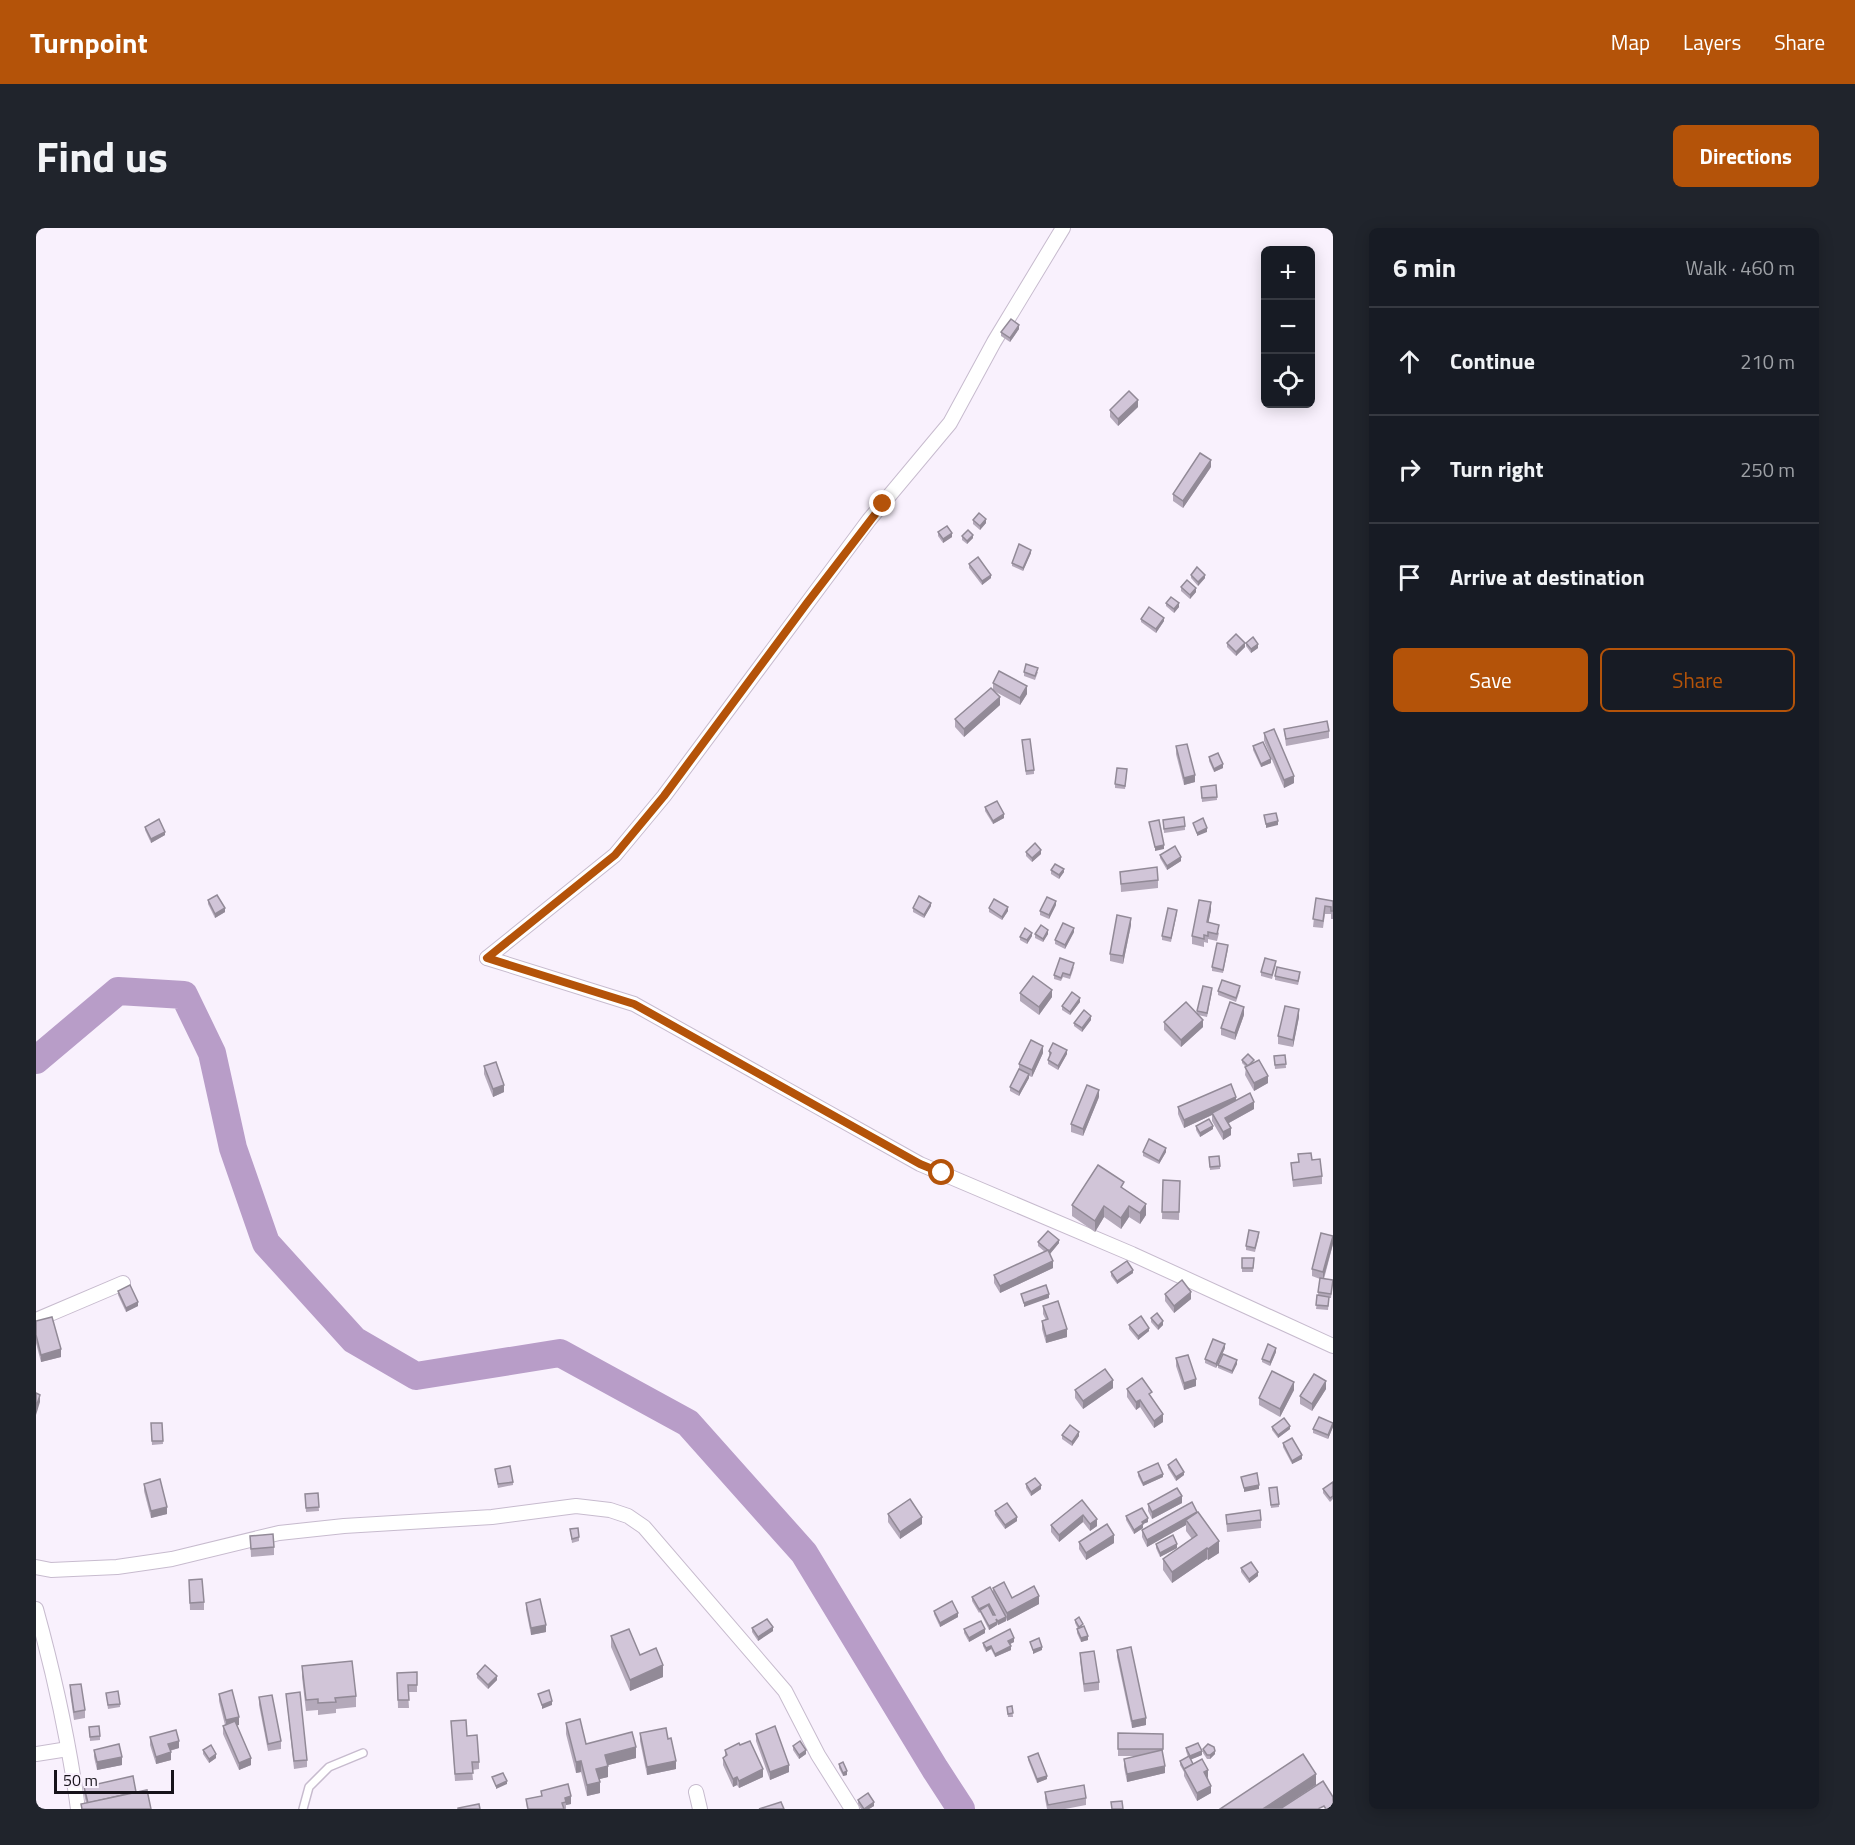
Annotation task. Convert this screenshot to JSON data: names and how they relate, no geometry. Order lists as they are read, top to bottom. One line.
{"scale_bar":"50 m","page":{"header":"Turnpoint","nav":["Map","Layers","Share"],"title":"Find us","buttons":["Directions",["Save","Share"]],"heading":["6 min","Walk · 460 m"],"map_buttons":["+","−"],"list":[["Continue","210 m"],["Turn right","250 m"],"Arrive at destination"],"scale":"50 m"}}
